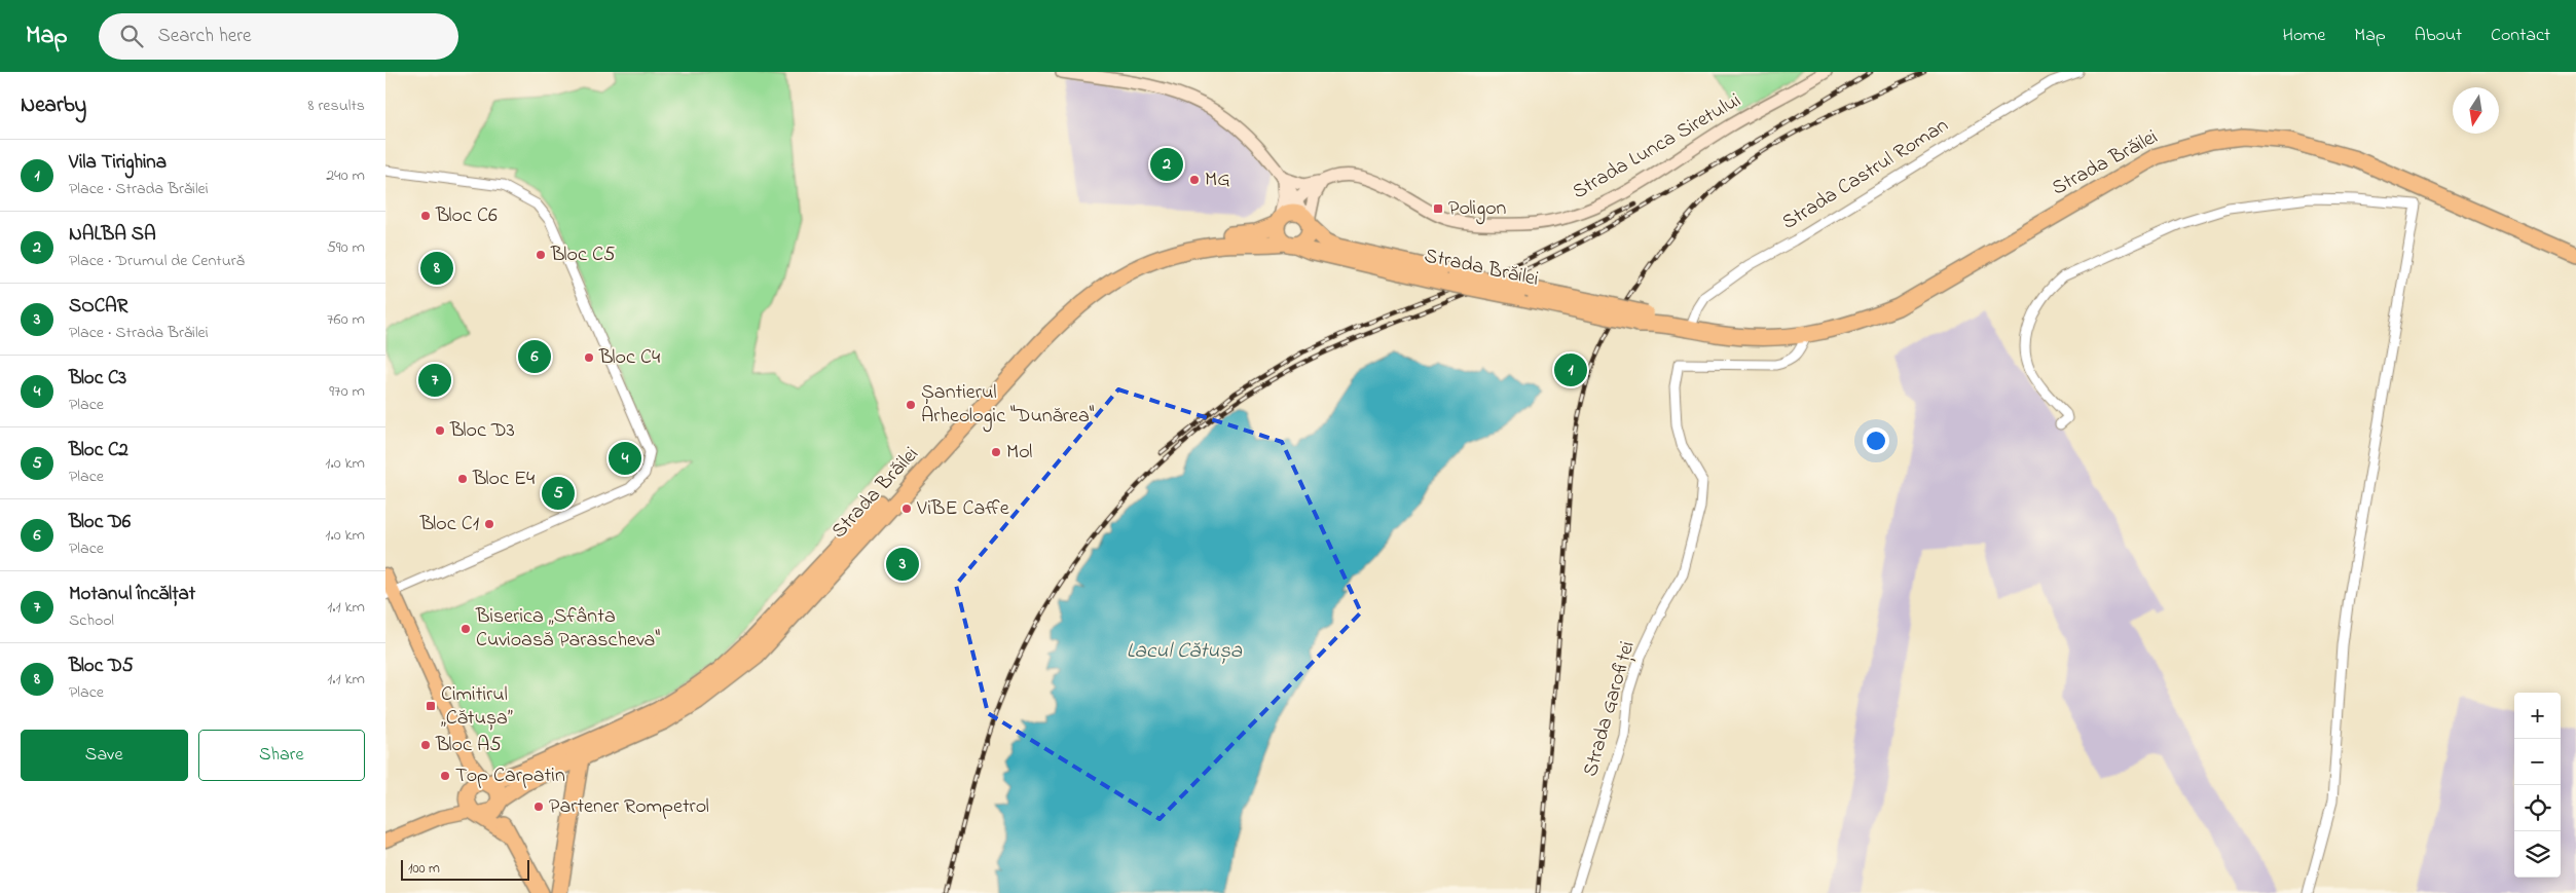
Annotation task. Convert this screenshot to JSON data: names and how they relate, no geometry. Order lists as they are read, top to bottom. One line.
{"streets":{"highway":["Strada Brăilei"],"street":["Strada Lunca Siretului","Strada Castrul Roman","Strada Garofiței"]},"crossings":[["Strada Lunca Siretului","Strada Brăilei"],["Strada Brăilei","Strada Castrul Roman"],["Strada Brăilei","Strada Garofiței"]],"water":["Lacul Cătușa"],"places":{"other":["MG","Bloc C6","Bloc C5","Bloc C4","Șantierul Arheologic \"Dunărea\"","Bloc D3","Mol","Bloc E4","ViBE Caffe","Bloc C1","Biserica „Sfânta Cuvioasă Parascheva\"","Bloc A5","Top Carpatin","Partener Rompetrol"],"transit":["Poligon","Cimitirul „Cătușa”"]},"scale_bar":"100 m","north":"bottom","page":{"header":"Map","search":"Search here","nav":["Home","Map","About","Contact"],"heading":["Nearby","8 results"],"list":[{"mark":"1","name":"Vila Tirighina","note":"Place · Strada Brăilei","value":"240 m"},{"mark":"2","name":"NALBA SA","note":"Place · Drumul de Centură","value":"590 m"},{"mark":"3","name":"SOCAR","note":"Place · Strada Brăilei","value":"760 m"},{"mark":"4","name":"Bloc C3","note":"Place","value":"970 m"},{"mark":"5","name":"Bloc C2","note":"Place","value":"1.0 km"},{"mark":"6","name":"Bloc D6","note":"Place","value":"1.0 km"},{"mark":"7","name":"Motanul încălțat","note":"School","value":"1.1 km"},{"mark":"8","name":"Bloc D5","note":"Place","value":"1.1 km"}],"pins":["2","8","6","1","7","4","5","3"],"map_buttons":["+","−"],"buttons":["Save","Share"],"scale":"100 m"}}
